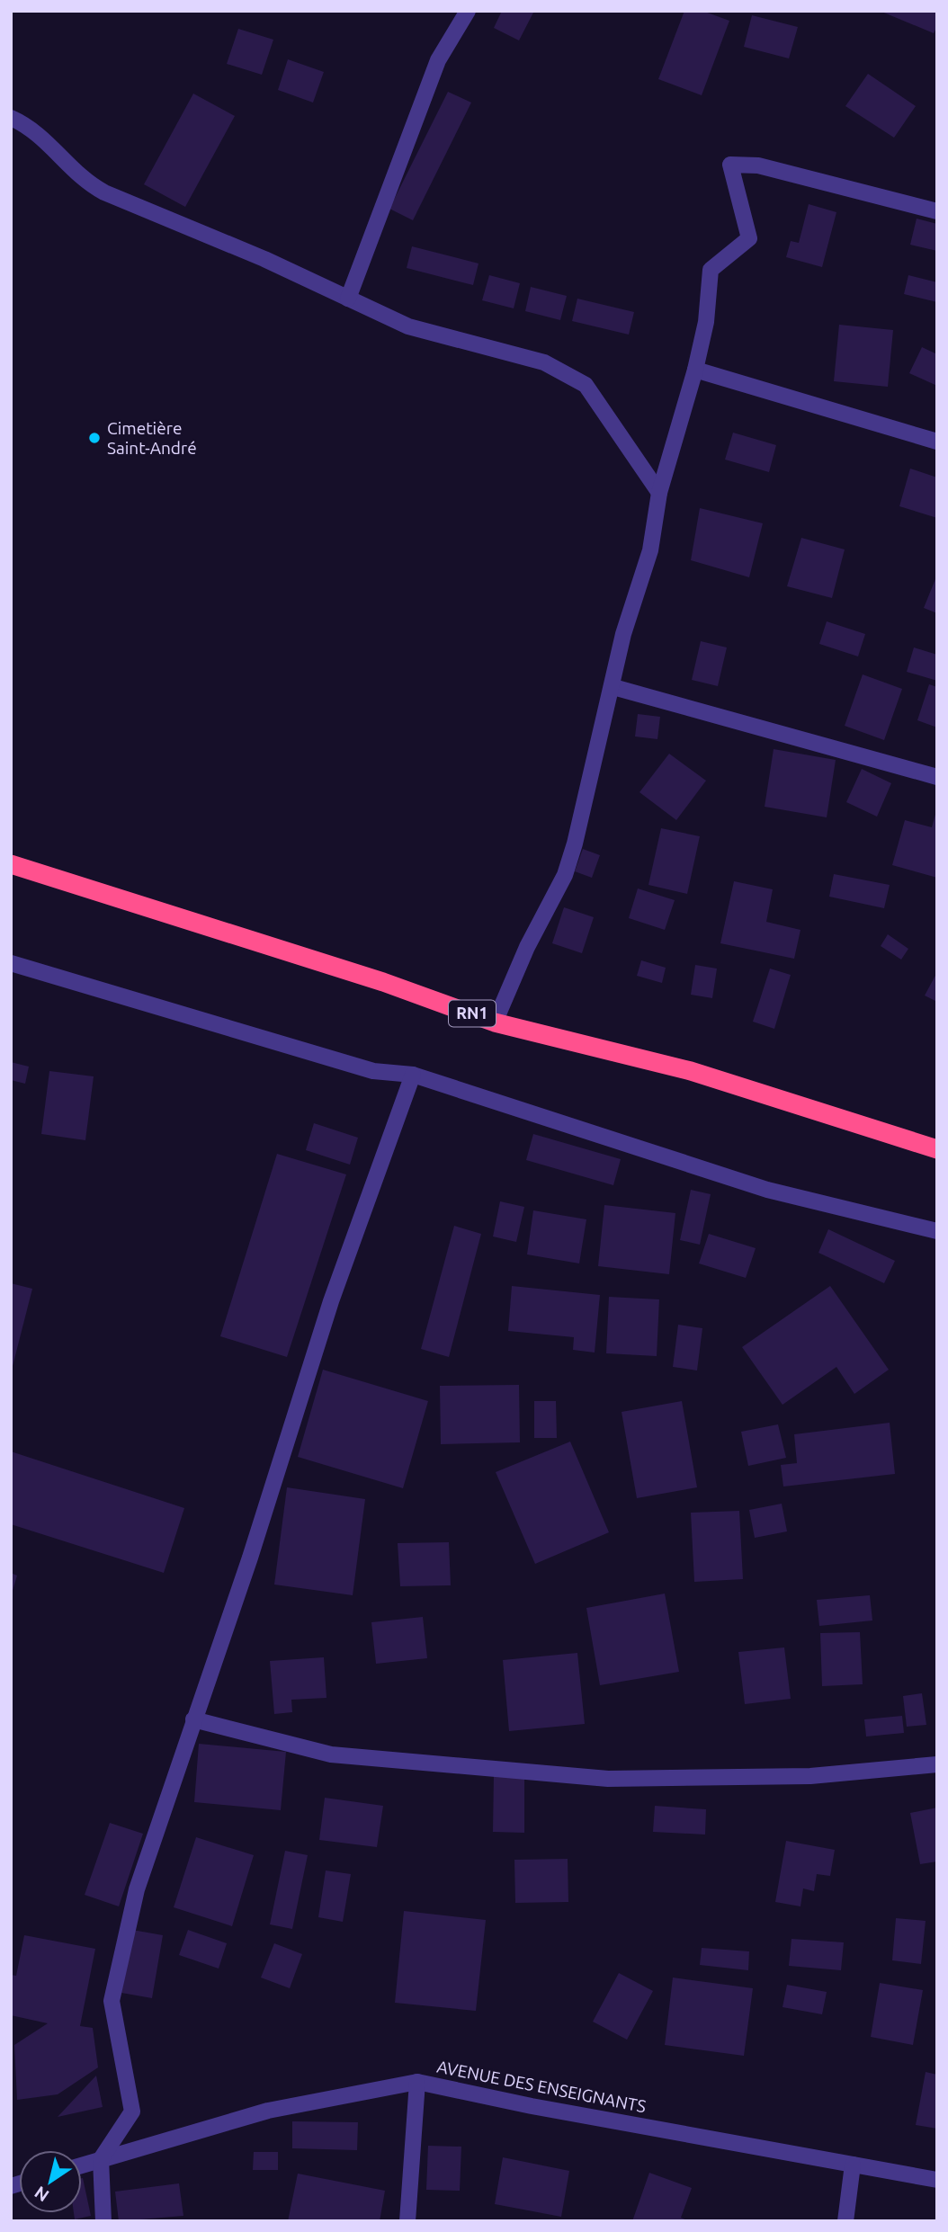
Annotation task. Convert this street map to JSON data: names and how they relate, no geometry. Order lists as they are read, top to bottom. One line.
{"streets":{"highway":["RN1"],"street":["AVENUE DES ENSEIGNANTS"]},"places":["Cimetière Saint-André"],"north":"bottom left"}
